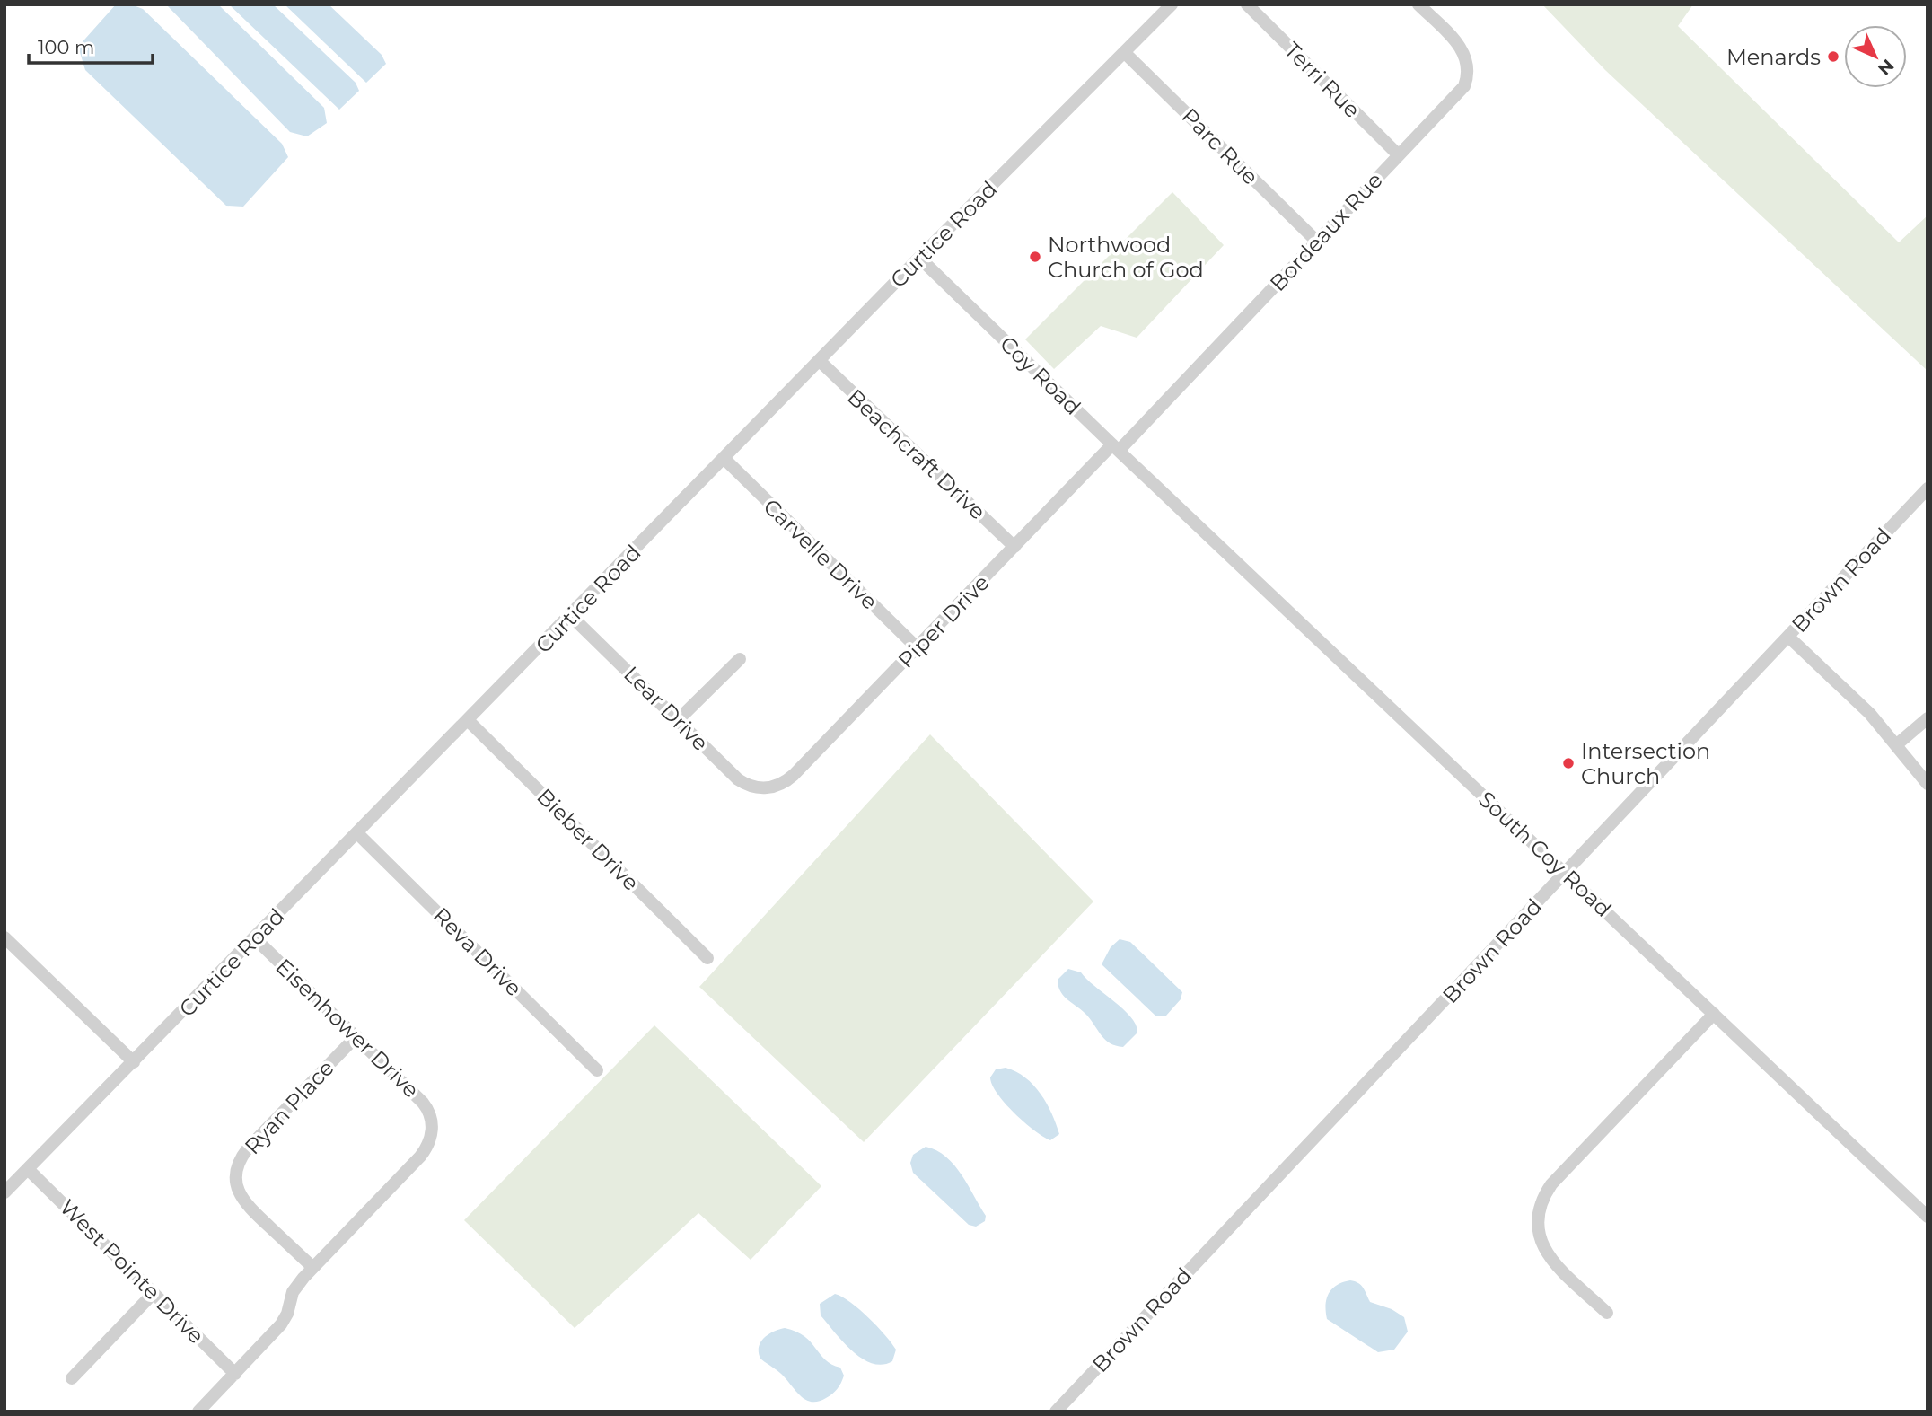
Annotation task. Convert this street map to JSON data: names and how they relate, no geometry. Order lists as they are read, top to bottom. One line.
{"streets":{"street":["Terri Rue","Parc Rue","Bordeaux Rue","Curtice Road","Coy Road","Beachcraft Drive","Carvelle Drive","Brown Road","Piper Drive","Lear Drive","Bieber Drive","South Coy Road","Reva Drive","Eisenhower Drive","Ryan Place","West Pointe Drive"]},"crossings":[["Terri Rue","Bordeaux Rue"],["Parc Rue","Bordeaux Rue"],["Parc Rue","Curtice Road"],["Bordeaux Rue","Coy Road"],["Bordeaux Rue","Piper Drive"],["Curtice Road","Coy Road"],["Curtice Road","Beachcraft Drive"],["Curtice Road","Carvelle Drive"],["Curtice Road","Lear Drive"],["Curtice Road","Bieber Drive"],["Curtice Road","Reva Drive"],["Curtice Road","Eisenhower Drive"],["Curtice Road","West Pointe Drive"],["Coy Road","Piper Drive"],["Coy Road","South Coy Road"],["Beachcraft Drive","Piper Drive"],["Carvelle Drive","Piper Drive"],["Brown Road","South Coy Road"],["Piper Drive","Lear Drive"],["Eisenhower Drive","Ryan Place"],["Eisenhower Drive","West Pointe Drive"]],"places":["Menards","Northwood Church of God","Intersection Church"],"scale_bar":"100 m","north":"bottom right"}
